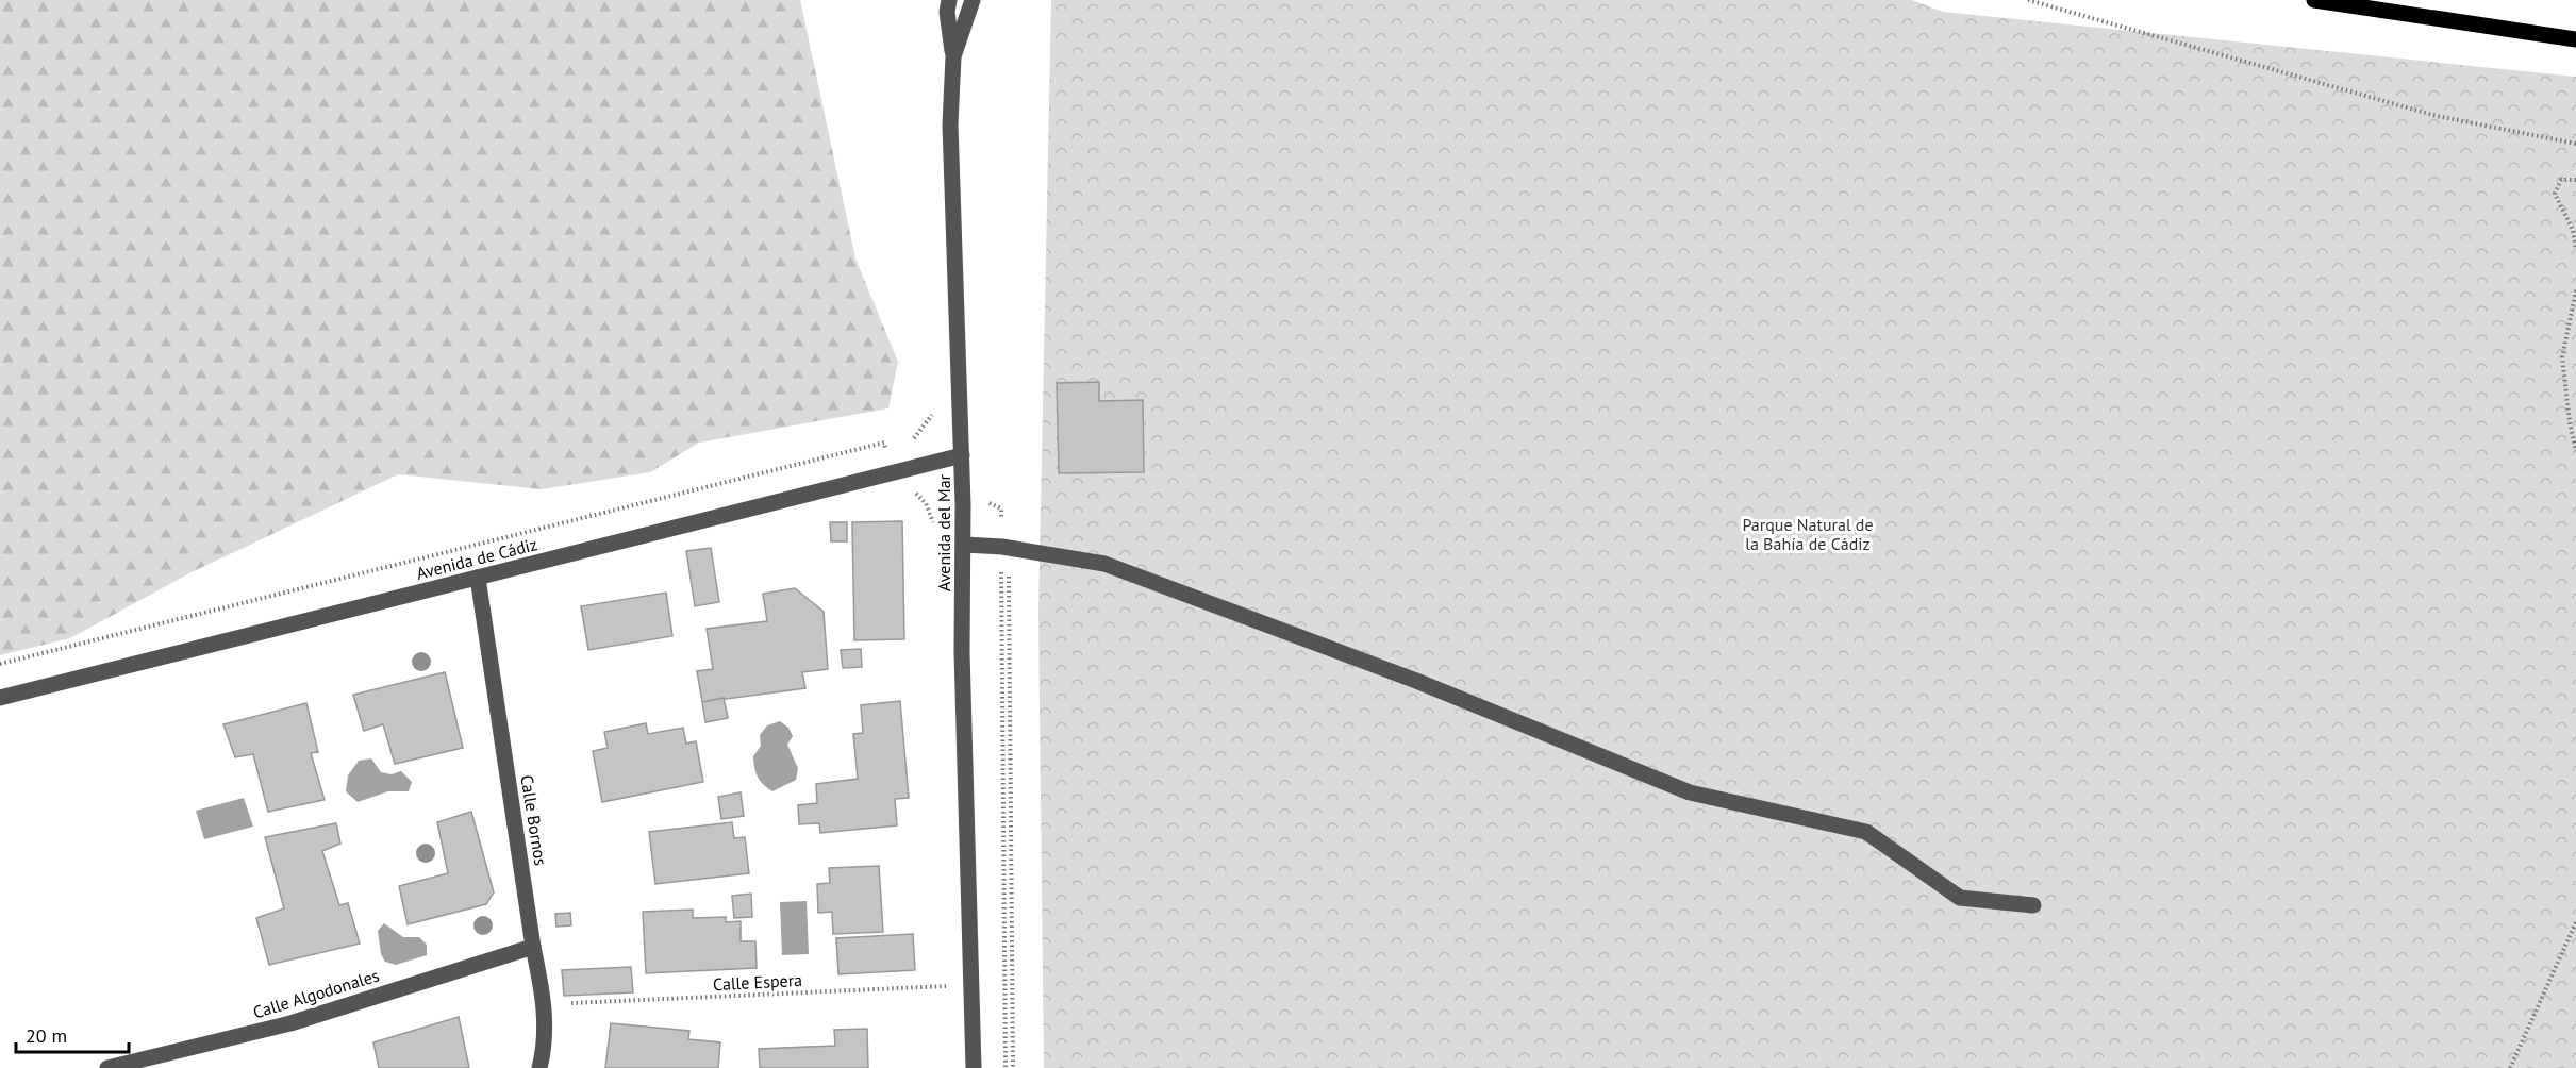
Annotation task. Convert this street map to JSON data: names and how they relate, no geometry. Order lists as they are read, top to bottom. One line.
{"streets":{"street":["Avenida del Mar","Avenida de Cádiz","Calle Bornos","Calle Algodonales"],"path":["Calle Espera"]},"crossings":[["Avenida del Mar","Avenida de Cádiz"],["Avenida de Cádiz","Calle Bornos"],["Calle Bornos","Calle Espera"],["Calle Bornos","Calle Algodonales"]],"parks":["Parque Natural de la Bahía de Cádiz"],"scale_bar":"20 m"}
